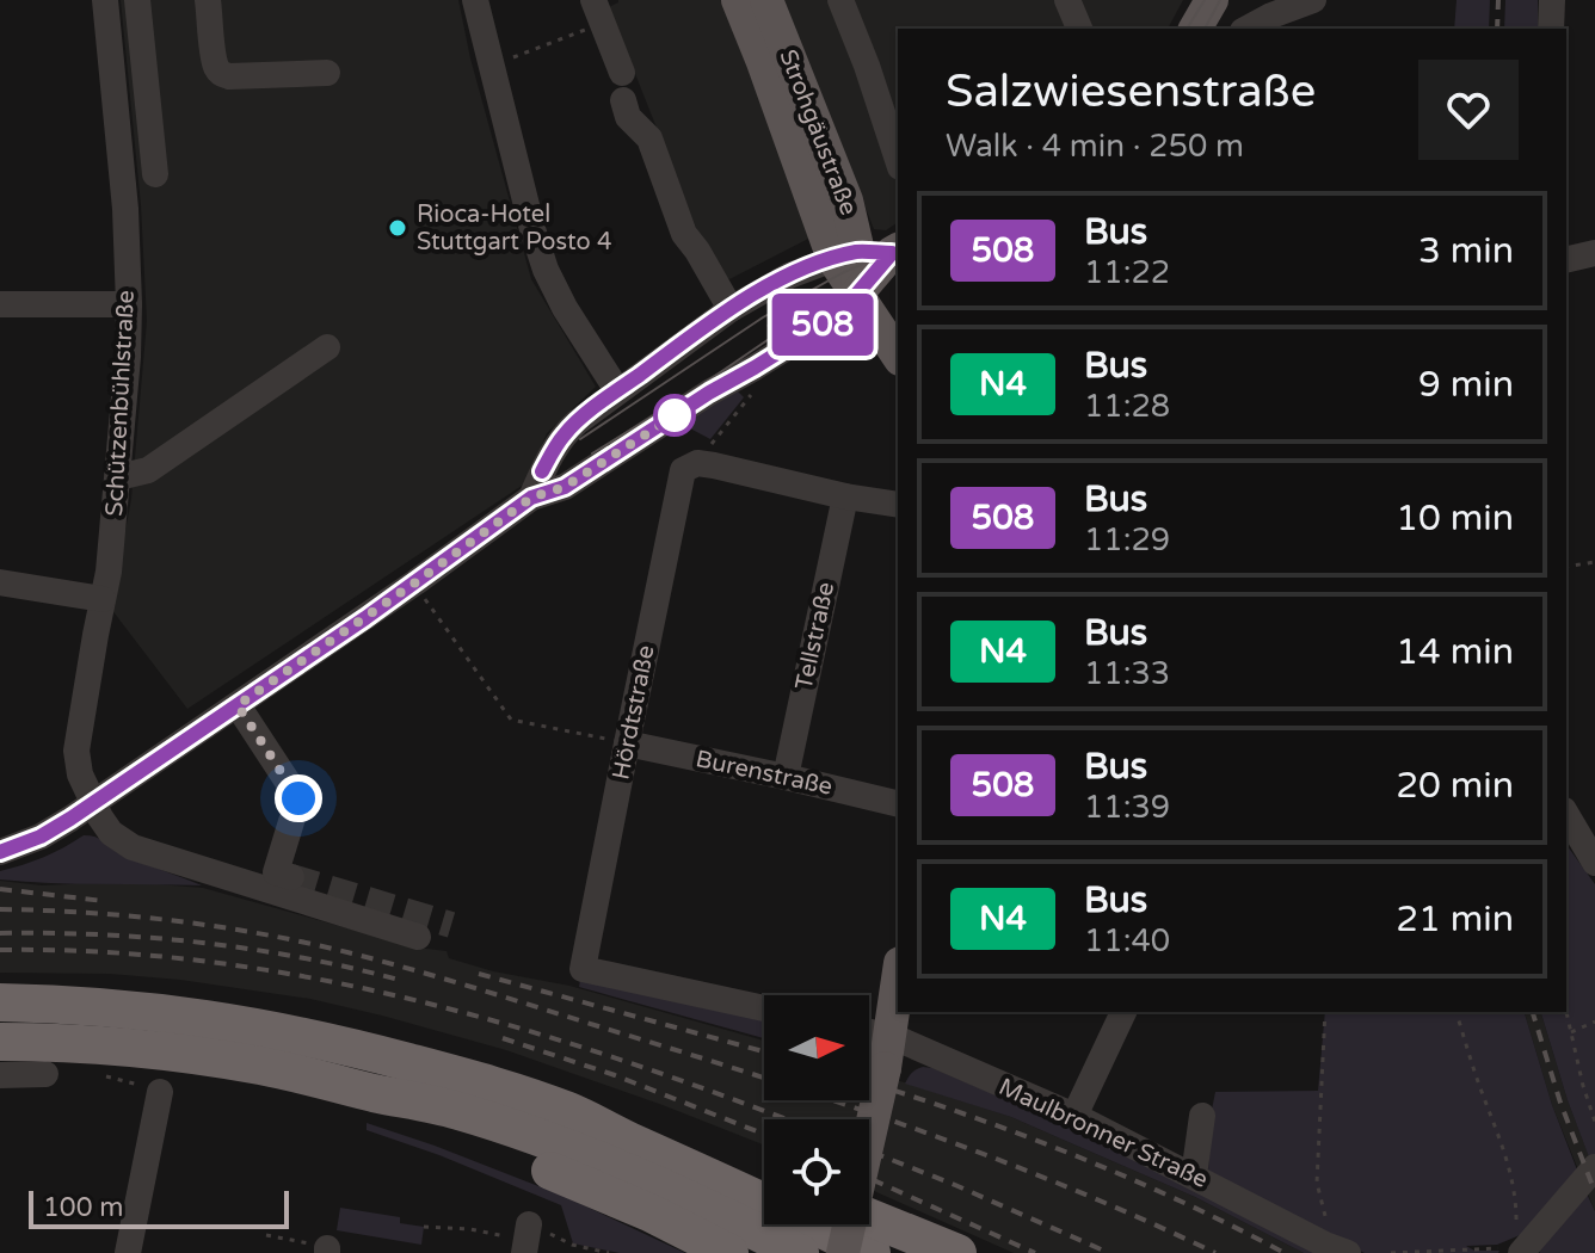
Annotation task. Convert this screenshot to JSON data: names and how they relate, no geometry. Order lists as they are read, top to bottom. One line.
{"streets":{"main road":["Strohgäustraße"],"street":["Schützenbühlstraße","Tellstraße","Hördtstraße","Burenstraße","Maulbronner Straße"]},"crossings":[["Tellstraße","Burenstraße"],["Hördtstraße","Burenstraße"]],"places":["Rioca-Hotel Stuttgart Posto 4"],"lines":["bus line 508"],"scale_bar":"100 m","north":"right","page":{"on_map":"508","heading":["Salzwiesenstraße","Walk · 4 min · 250 m"],"list":[{"mark":"508","name":"Bus","note":"11:22","value":"3 min"},{"mark":"N4","name":"Bus","note":"11:28","value":"9 min"},{"mark":"508","name":"Bus","note":"11:29","value":"10 min"},{"mark":"N4","name":"Bus","note":"11:33","value":"14 min"},{"mark":"508","name":"Bus","note":"11:39","value":"20 min"},{"mark":"N4","name":"Bus","note":"11:40","value":"21 min"}],"scale":"100 m"}}
